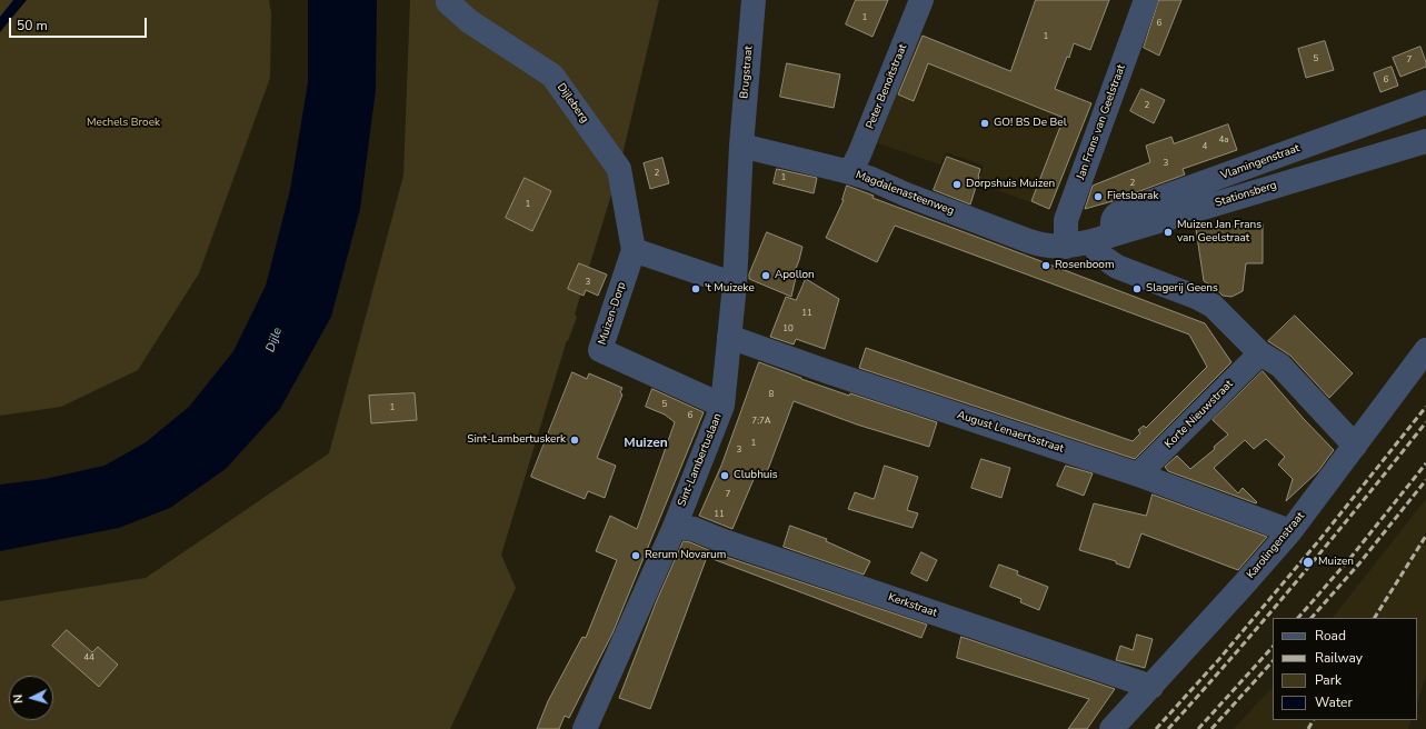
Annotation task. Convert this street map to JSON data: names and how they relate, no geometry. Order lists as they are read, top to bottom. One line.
{"streets":{"street":["Brugstraat","Peter Benoitstraat","Dijleberg","Jan Frans van Geelstraat","Vlamingenstraat","Magdalenasteenweg","Stationsberg","Muizen-Dorp","Korte Nieuwstraat","August Lenaertsstraat","Sint-Lambertuslaan","Karolingenstraat","Kerkstraat"]},"crossings":[["Brugstraat","Magdalenasteenweg"],["Brugstraat","Sint-Lambertuslaan"],["Peter Benoitstraat","Magdalenasteenweg"],["Dijleberg","Muizen-Dorp"],["Jan Frans van Geelstraat","Magdalenasteenweg"],["Jan Frans van Geelstraat","Stationsberg"],["Vlamingenstraat","Stationsberg"],["Magdalenasteenweg","Stationsberg"],["Magdalenasteenweg","Sint-Lambertuslaan"],["Muizen-Dorp","Sint-Lambertuslaan"],["Korte Nieuwstraat","August Lenaertsstraat"],["August Lenaertsstraat","Sint-Lambertuslaan"],["August Lenaertsstraat","Karolingenstraat"],["Sint-Lambertuslaan","Kerkstraat"],["Karolingenstraat","Kerkstraat"]],"districts":["Muizen"],"water":["Dijle"],"parks":["Mechels Broek"],"places":["GO! BS De Bel","Dorpshuis Muizen","Fietsbarak","Muizen Jan Frans van Geelstraat","Rosenboom","Apollon","'t Muizeke","Slagerij Geens","Sint-Lambertuskerk","Clubhuis","Rerum Novarum","Muizen"],"house_numbers":["1","6","1","5","7","6","2","4a","4","3","2","1","2","1","3","11","10","8","5","1","6","7;7A","1","3","7","11","44"],"legend":["Road","Railway","Park","Water"],"scale_bar":"50 m","north":"left"}
